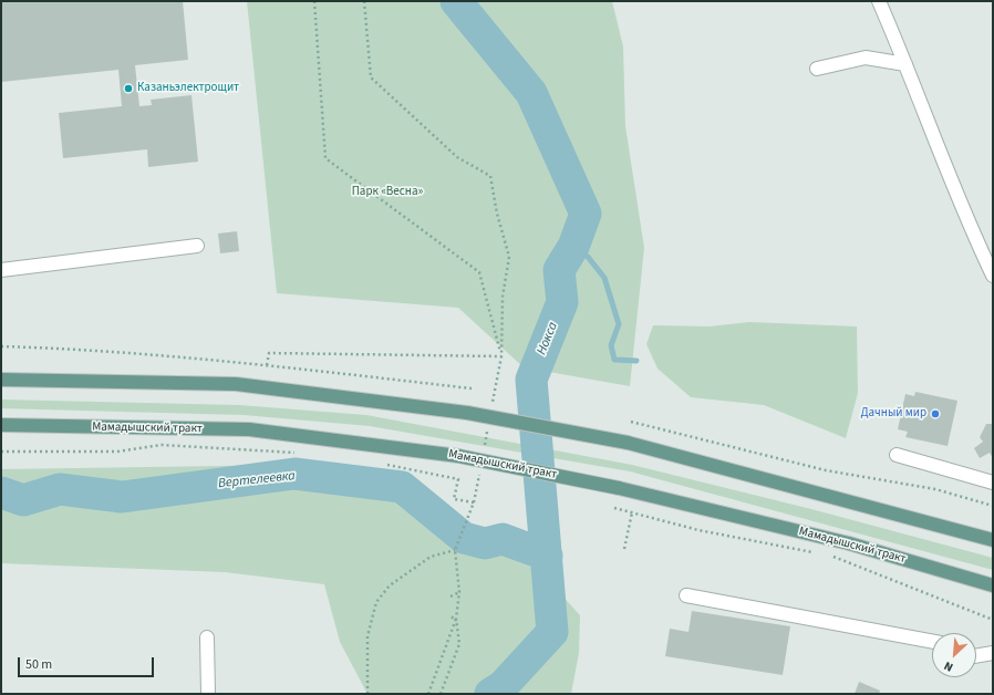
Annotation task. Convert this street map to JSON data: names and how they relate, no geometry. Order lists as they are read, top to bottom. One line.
{"streets":{"main road":["Мамадышский тракт"]},"water":["Нокса","Вертелеевка"],"parks":["Парк «Весна»"],"places":["Казаньэлектрощит","Дачный мир"],"scale_bar":"50 m","north":"bottom left"}
